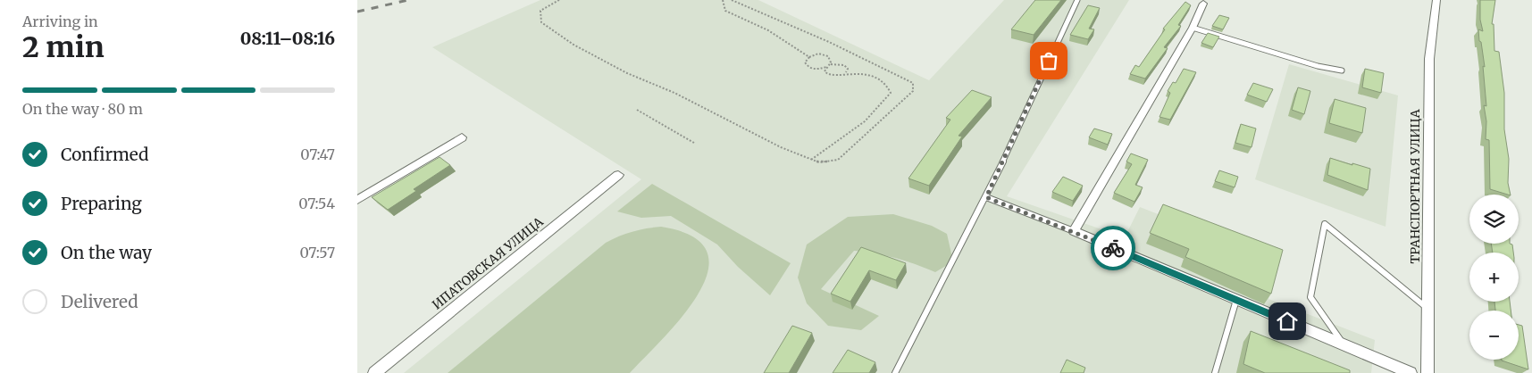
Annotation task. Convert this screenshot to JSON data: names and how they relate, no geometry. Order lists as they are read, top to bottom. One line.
{"streets":{"street":["ТРАНСПОРТНАЯ УЛИЦА","ИПАТОВСКАЯ УЛИЦА"]},"page":{"heading":["2 min","Arriving in","08:11–08:16"],"bar":"On the way · 80 m","list":[["Confirmed","07:47"],["Preparing","07:54"],["On the way","07:57"],"Delivered"],"map_buttons":["+","−"]}}
